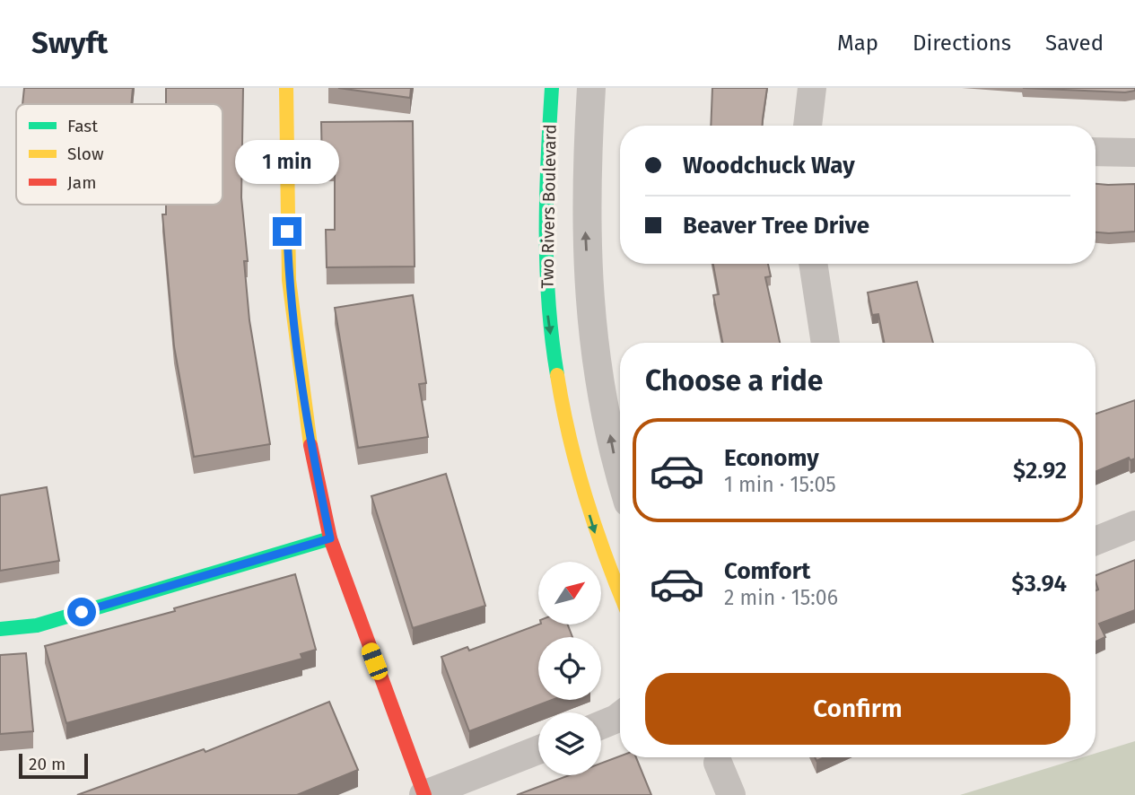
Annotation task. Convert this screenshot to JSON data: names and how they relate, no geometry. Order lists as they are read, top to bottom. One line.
{"streets":{"street":["Two Rivers Boulevard"]},"legend":["Fast","Slow","Jam"],"scale_bar":"20 m","north":"top right","page":{"header":"Swyft","nav":["Map","Directions","Saved"],"banner":["Woodchuck Way","Beaver Tree Drive"],"bubble":"1 min","heading":"Choose a ride","list":[{"name":"Economy","note":"1 min · 15:05","value":"$2.92"},{"name":"Comfort","note":"2 min · 15:06","value":"$3.94"}],"buttons":"Confirm","scale":"20 m"}}
